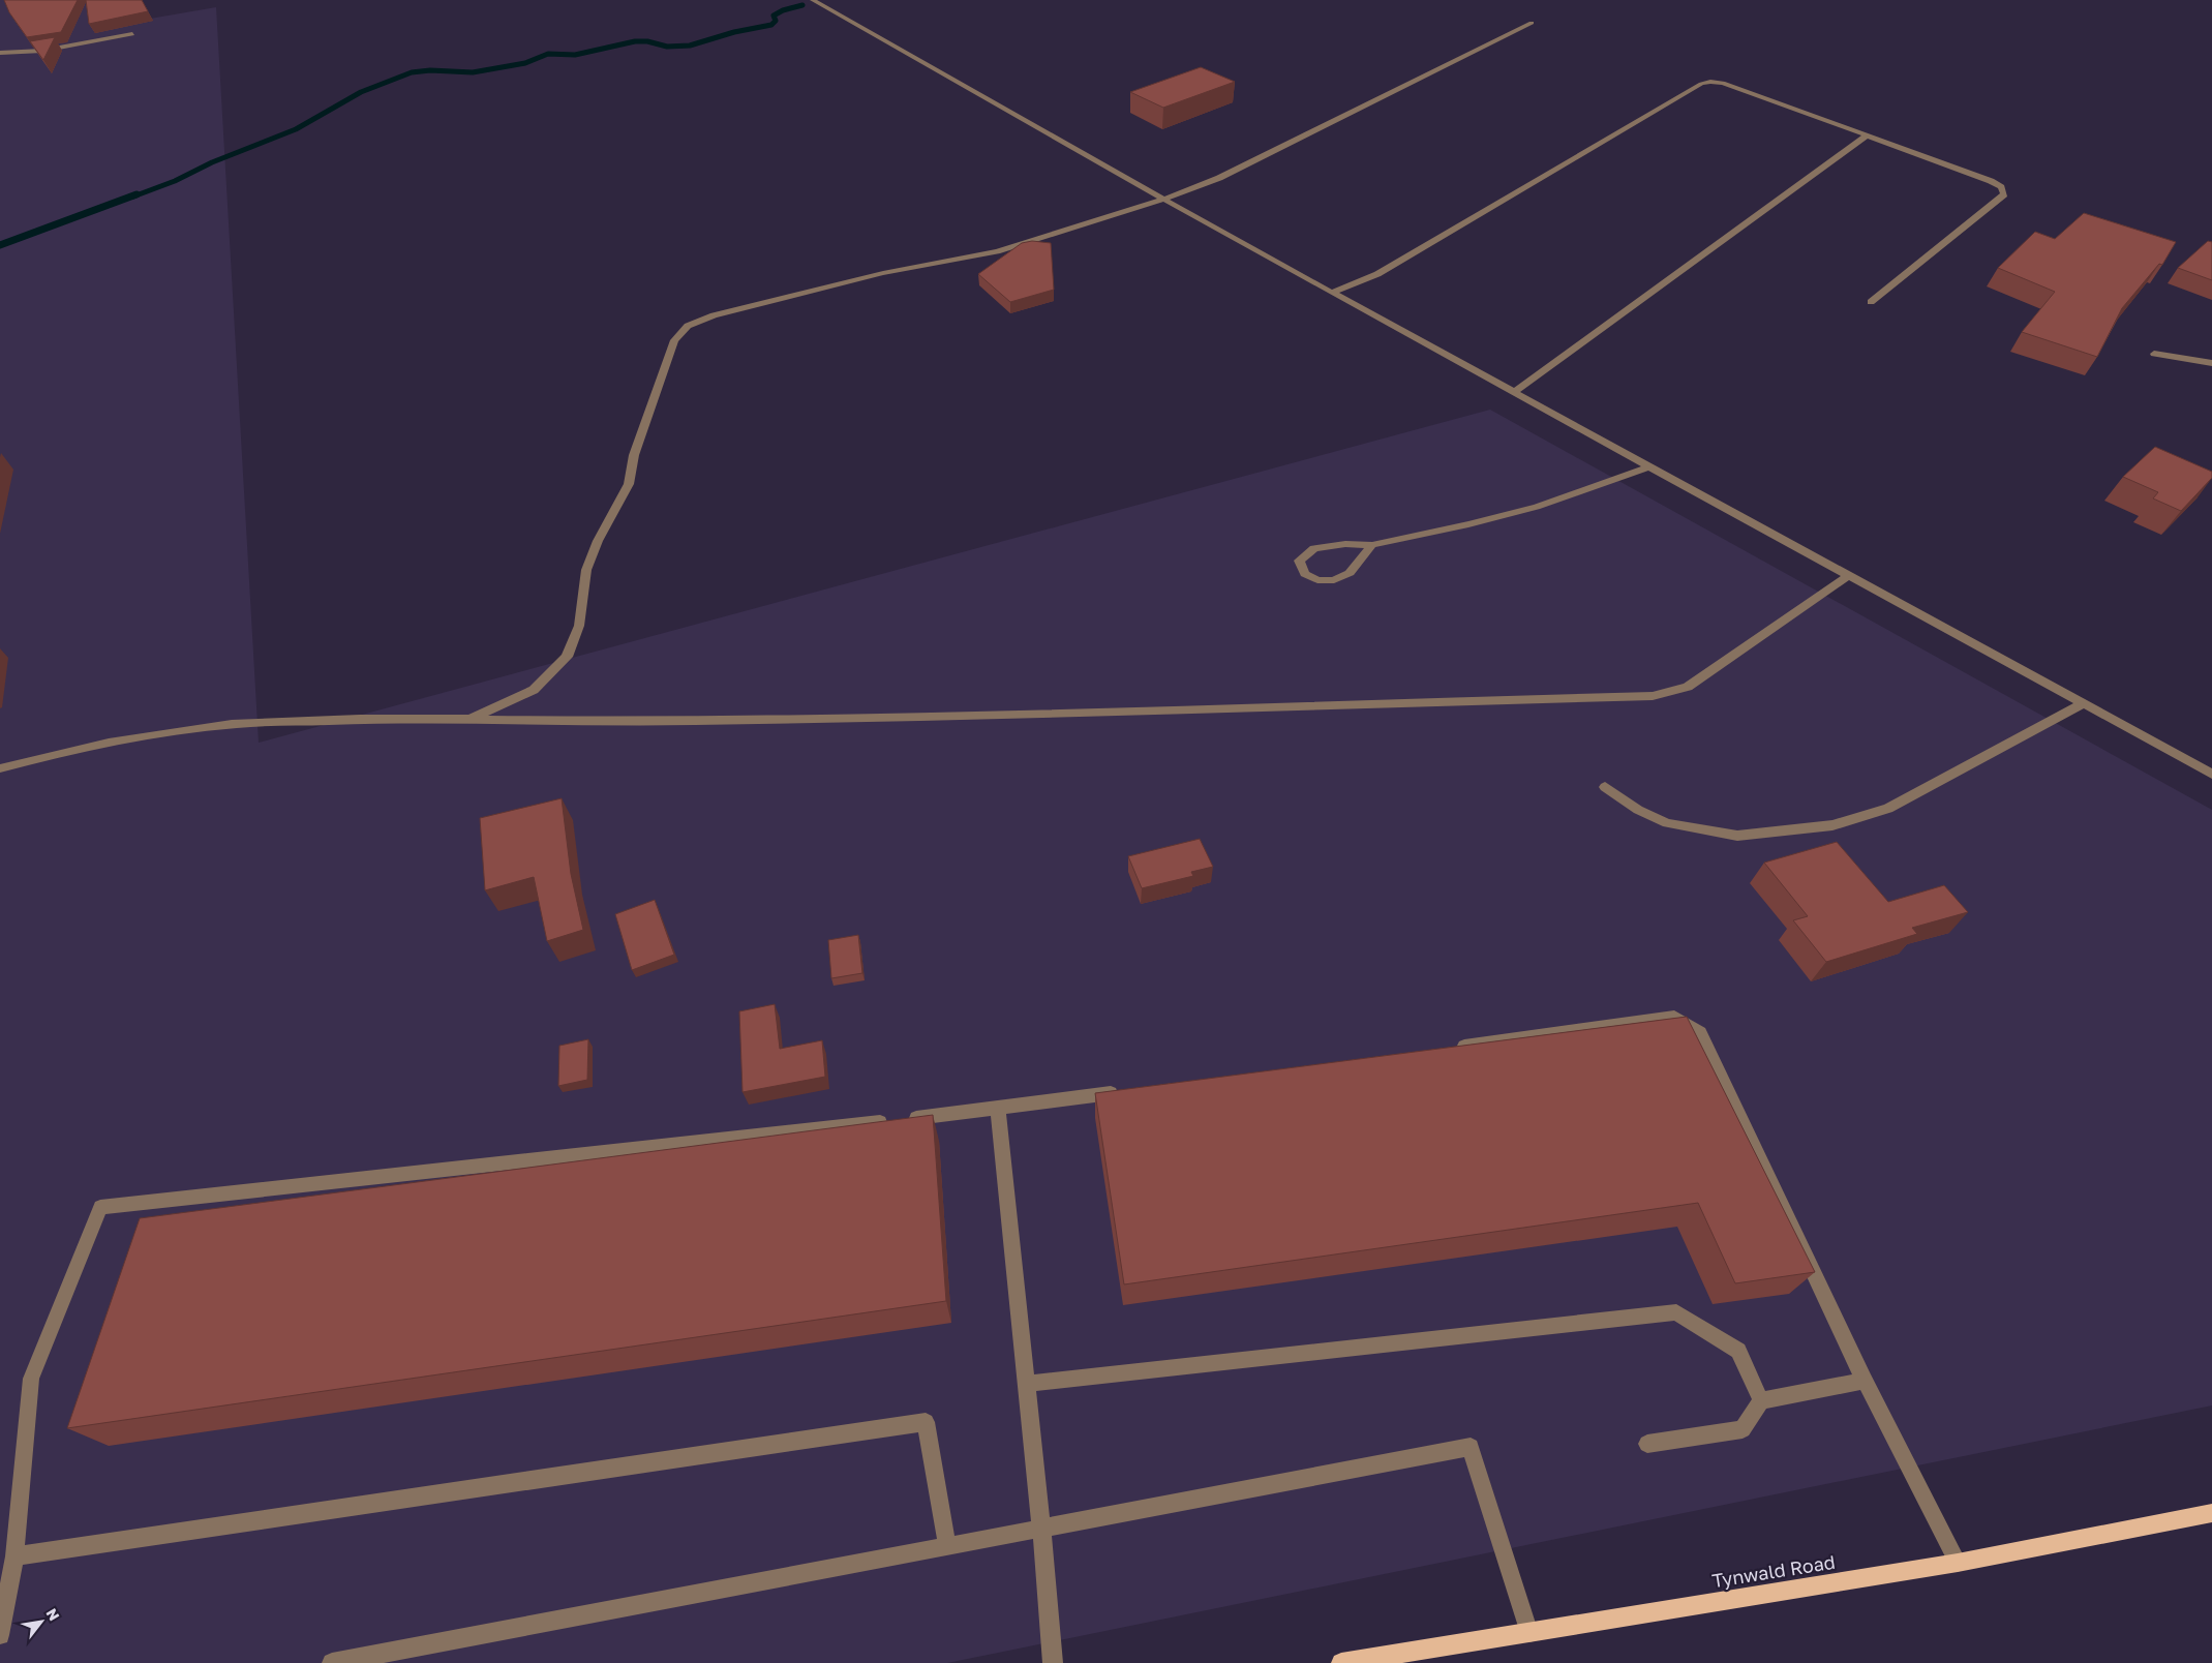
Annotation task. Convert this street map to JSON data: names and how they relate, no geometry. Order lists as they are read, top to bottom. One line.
{"streets":{"main road":["Tynwald Road"]},"north":"top right"}
